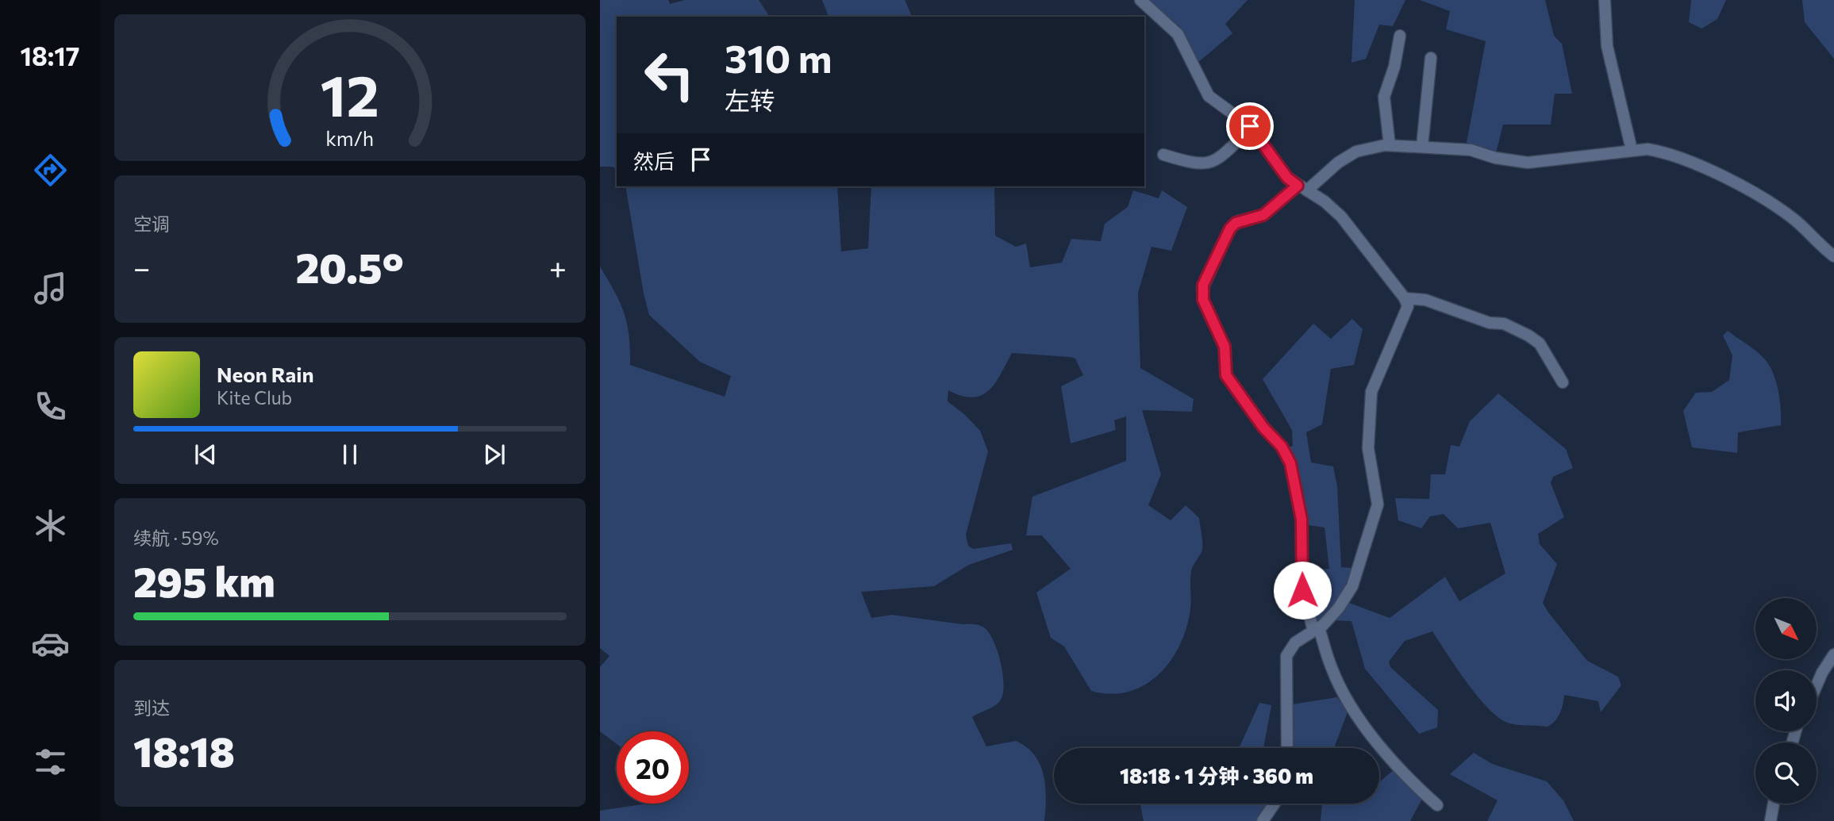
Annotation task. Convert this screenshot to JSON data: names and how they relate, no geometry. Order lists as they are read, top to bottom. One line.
{"north":"bottom right","page":{"tabs":"18:17","turn":["310 m","左转"],"then":"然后","tile":["空调",["续航 · 59%","295 km"],["到达","18:18"]],"heat":["−","20.5°","+"],"song":["Neon Rain","Kite Club"],"limit":"20","trip":"18:18 · 1 分钟 · 360 m","gauge":["12","km/h"]}}
